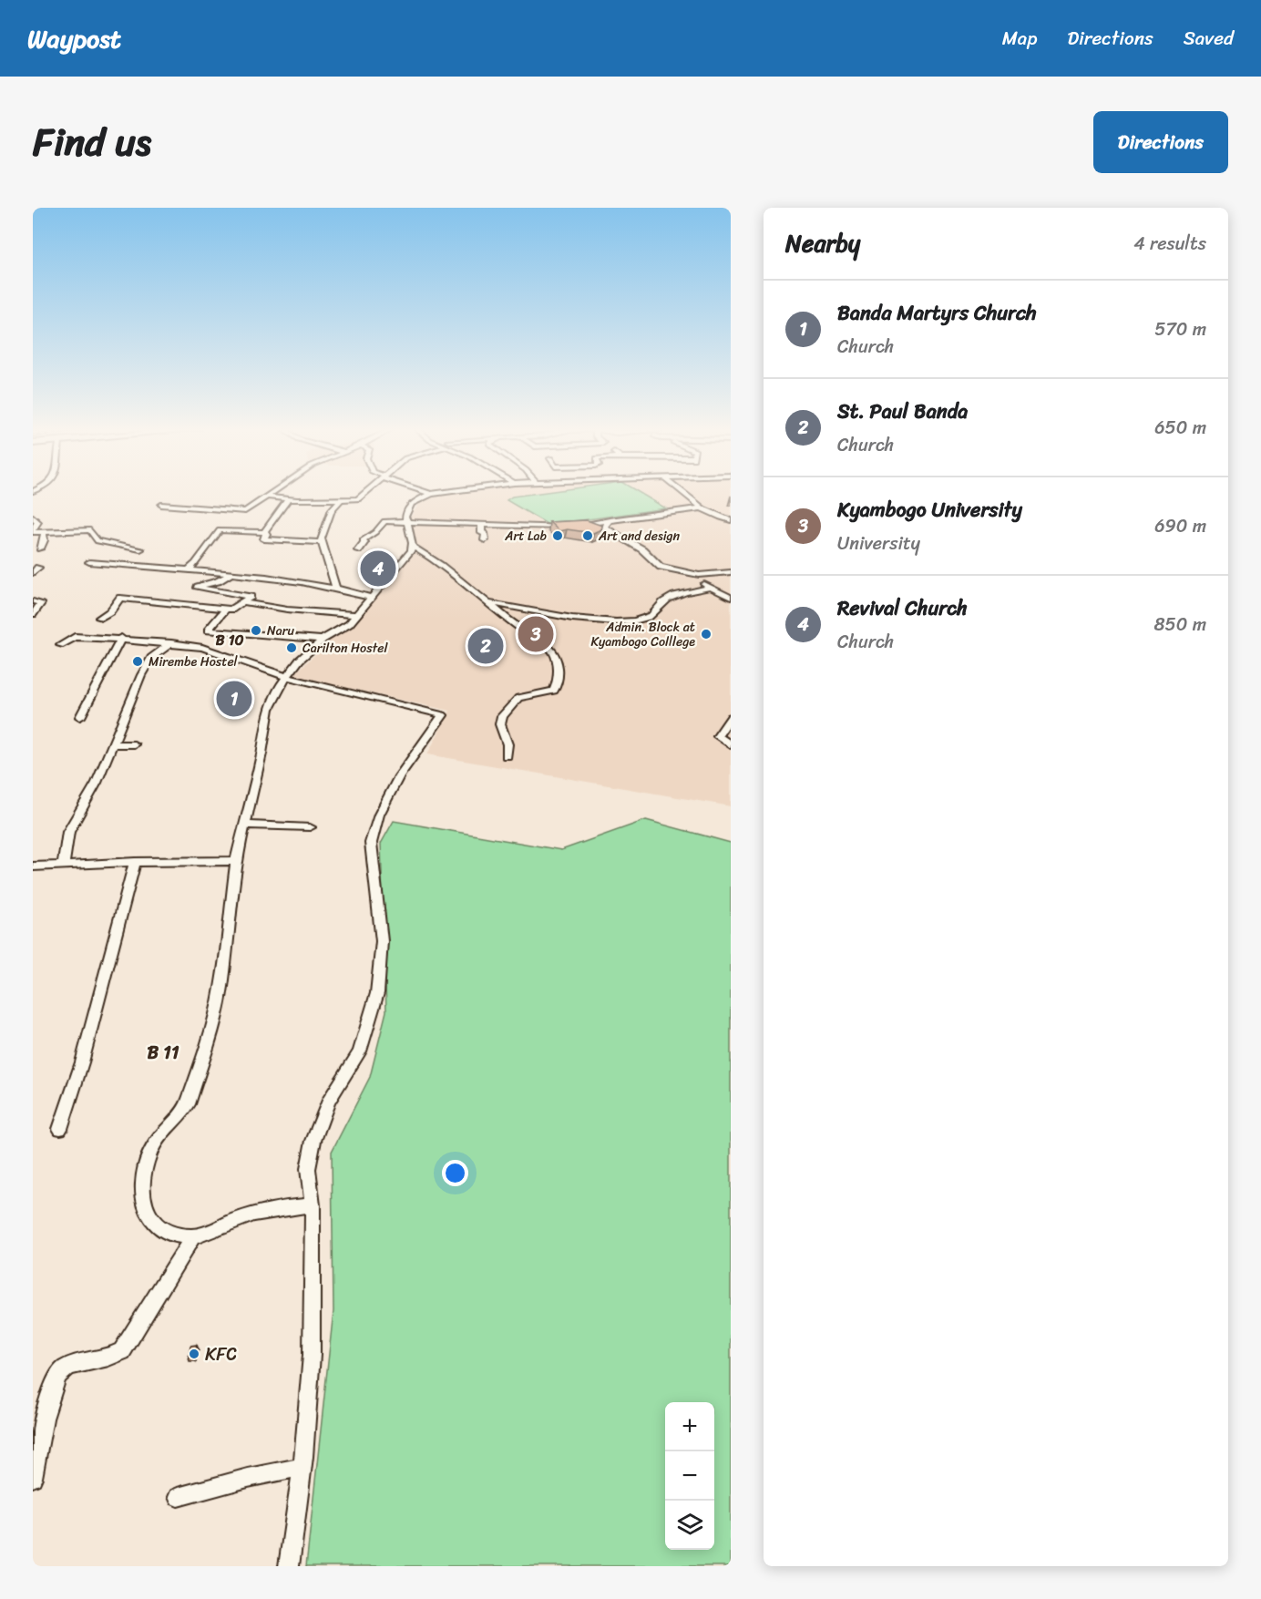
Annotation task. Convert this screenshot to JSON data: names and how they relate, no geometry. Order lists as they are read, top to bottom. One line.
{"districts":["B 10","B 11"],"places":["Art Lab","Art and design","Naru","Admin. Block at Kyambogo Colllege","Carilton Hostel","Mirembe Hostel","KFC"],"page":{"header":"Waypost","nav":["Map","Directions","Saved"],"title":"Find us","buttons":"Directions","heading":["Nearby","4 results"],"list":[{"mark":"1","name":"Banda Martyrs Church","note":"Church","value":"570 m"},{"mark":"2","name":"St. Paul Banda","note":"Church","value":"650 m"},{"mark":"3","name":"Kyambogo University","note":"University","value":"690 m"},{"mark":"4","name":"Revival Church","note":"Church","value":"850 m"}],"pins":["4","3","2","1"],"map_buttons":["+","−"]}}
